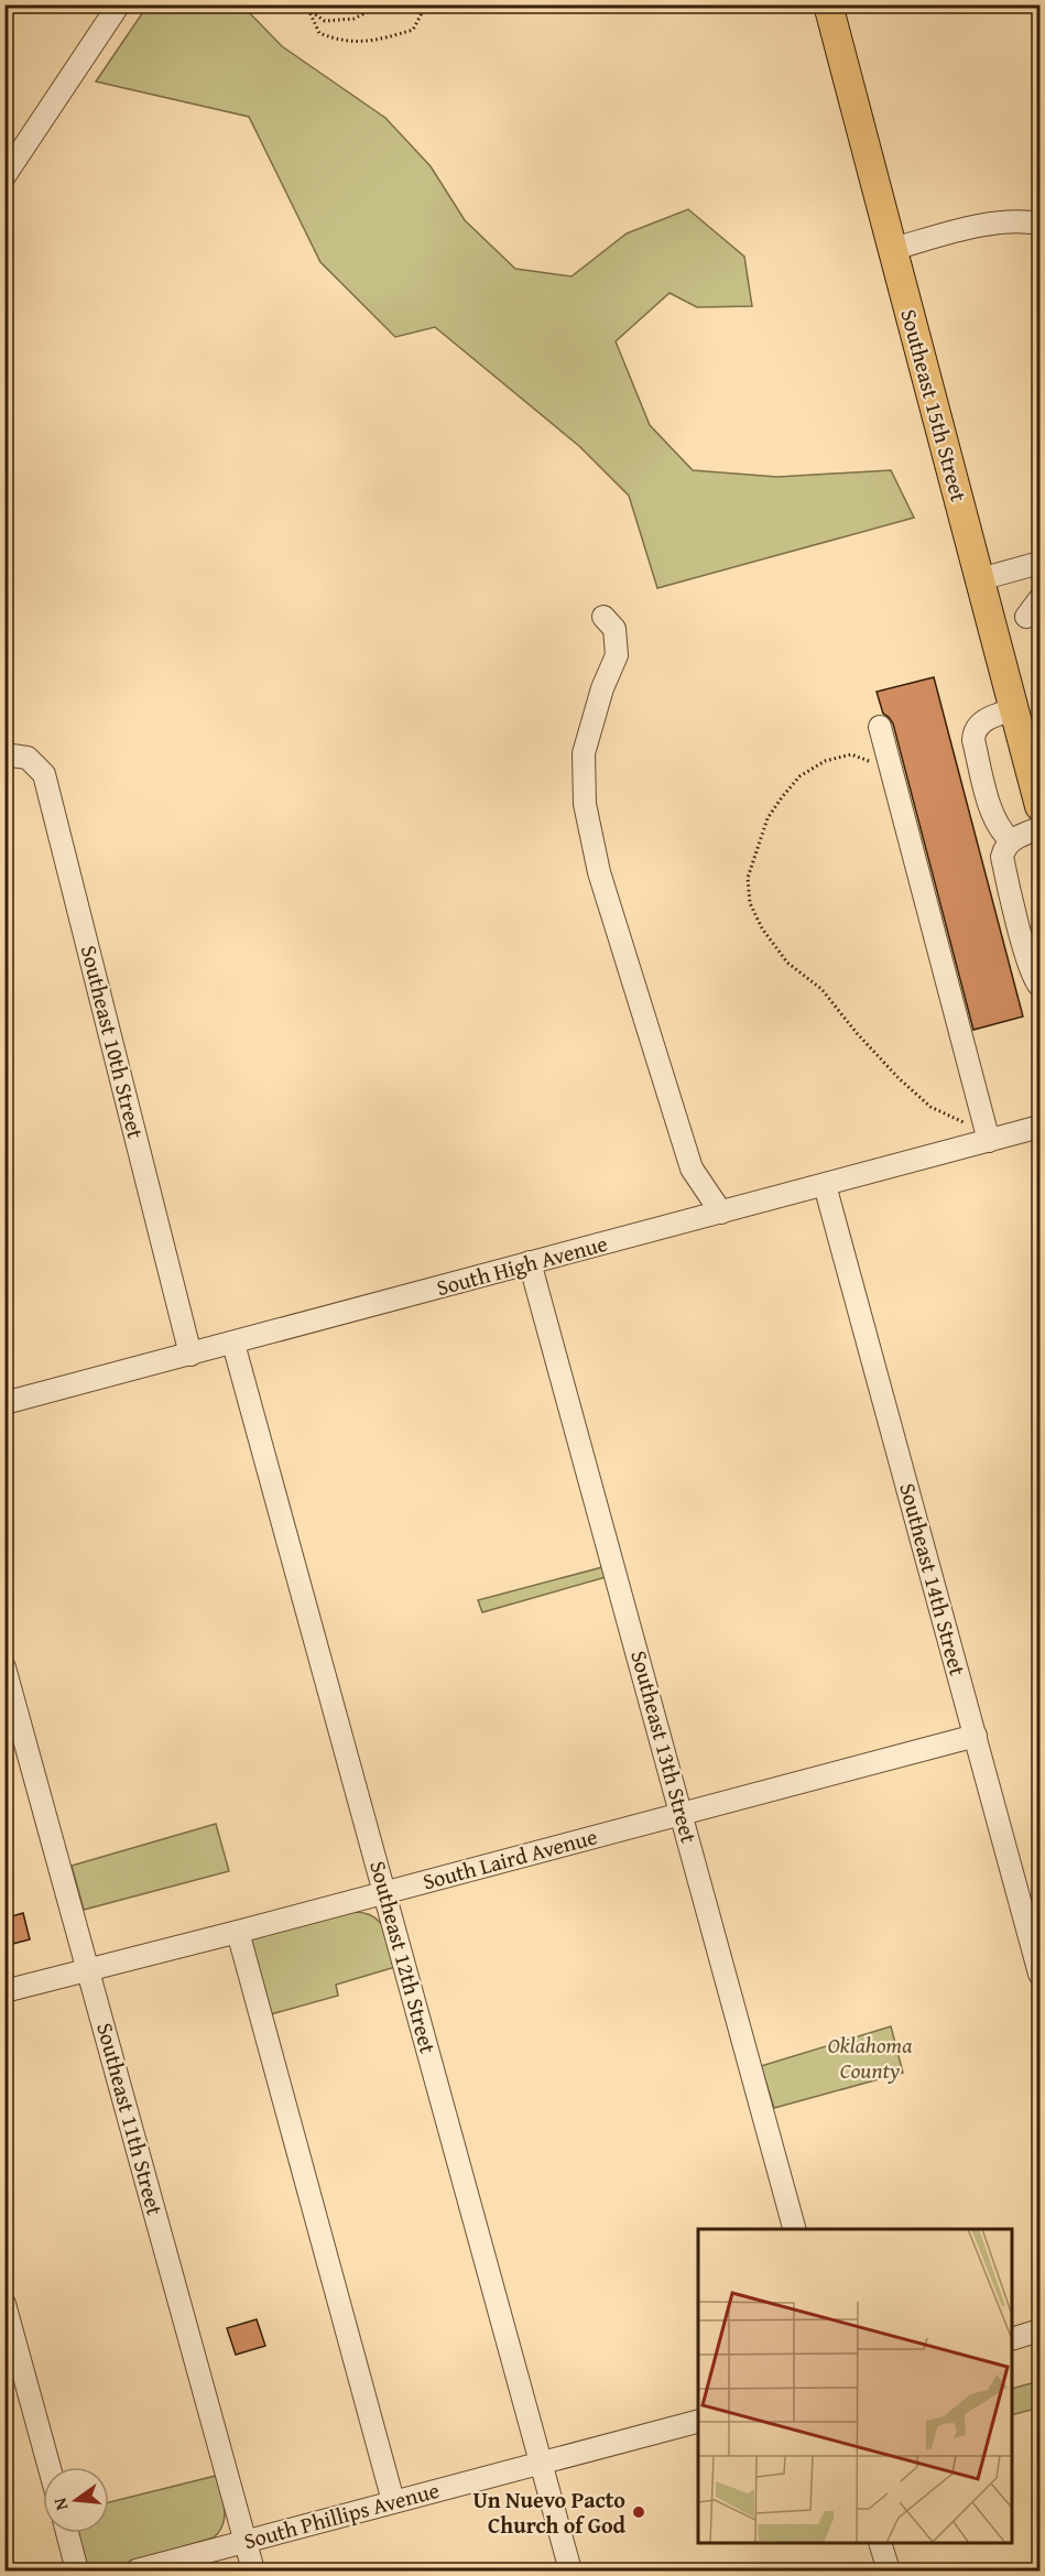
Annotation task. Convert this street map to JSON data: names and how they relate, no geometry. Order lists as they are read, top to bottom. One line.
{"streets":{"main road":["Southeast 15th Street"],"street":["Southeast 10th Street","South High Avenue","Southeast 14th Street","Southeast 13th Street","South Laird Avenue","Southeast 12th Street","Southeast 11th Street","South Phillips Avenue"]},"crossings":[["Southeast 10th Street","South High Avenue"],["South High Avenue","Southeast 14th Street"],["South High Avenue","Southeast 13th Street"],["South High Avenue","Southeast 12th Street"],["Southeast 14th Street","South Laird Avenue"],["Southeast 13th Street","South Laird Avenue"],["South Laird Avenue","Southeast 12th Street"],["South Laird Avenue","Southeast 11th Street"],["Southeast 12th Street","South Phillips Avenue"],["Southeast 11th Street","South Phillips Avenue"]],"parks":["Oklahoma County"],"places":["Un Nuevo Pacto Church of God"],"north":"left"}
